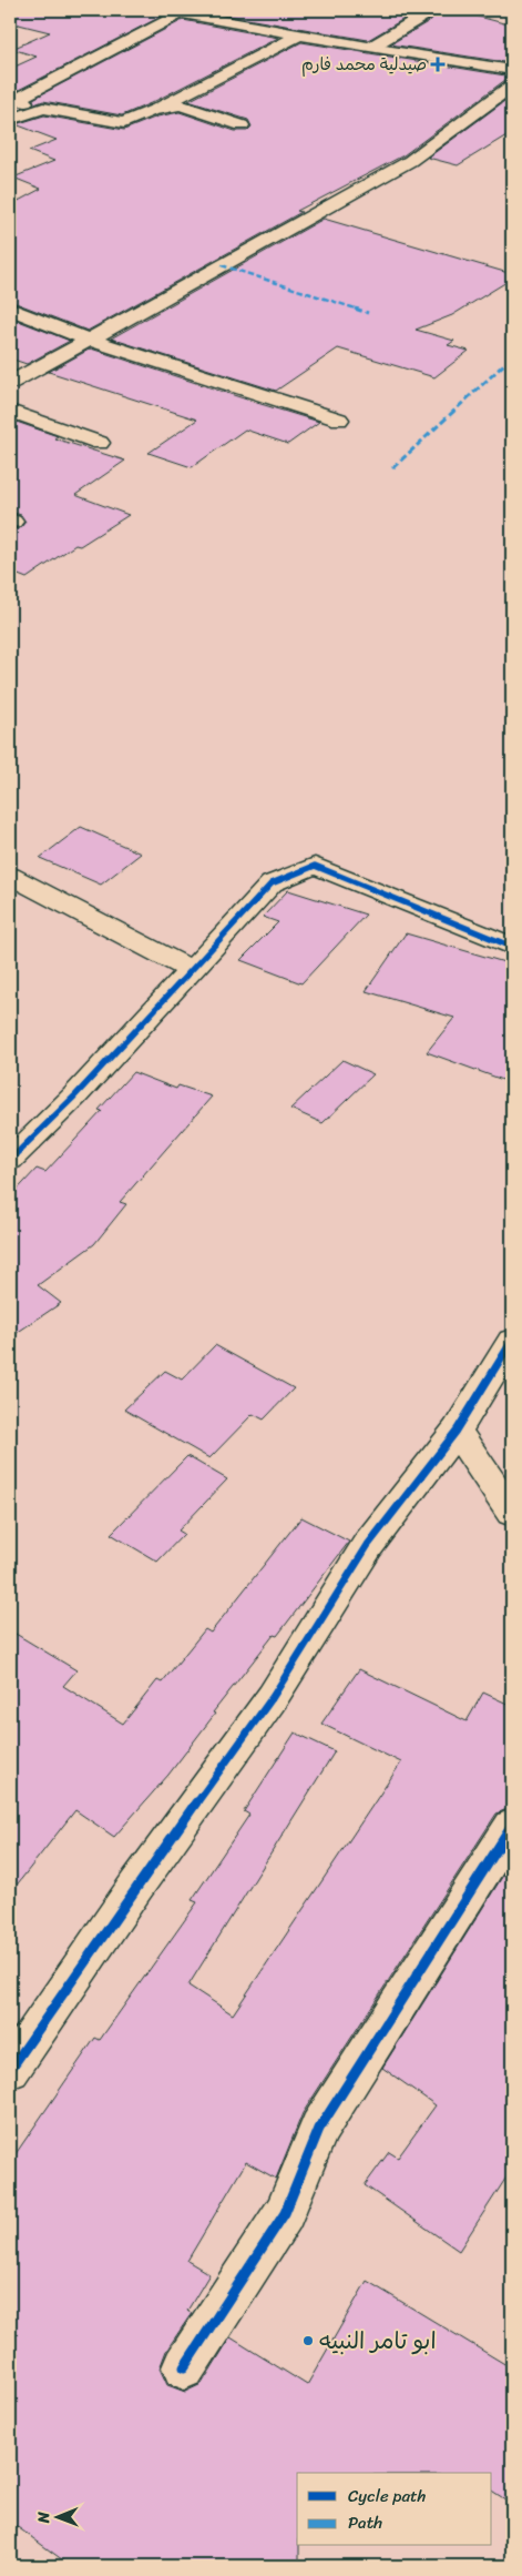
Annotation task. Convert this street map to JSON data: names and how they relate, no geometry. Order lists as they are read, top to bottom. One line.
{"places":{"health":["صيدلية محمد فارم"],"other":["ابو تامر النبيه"]},"legend":["Cycle path","Path"],"north":"left"}
